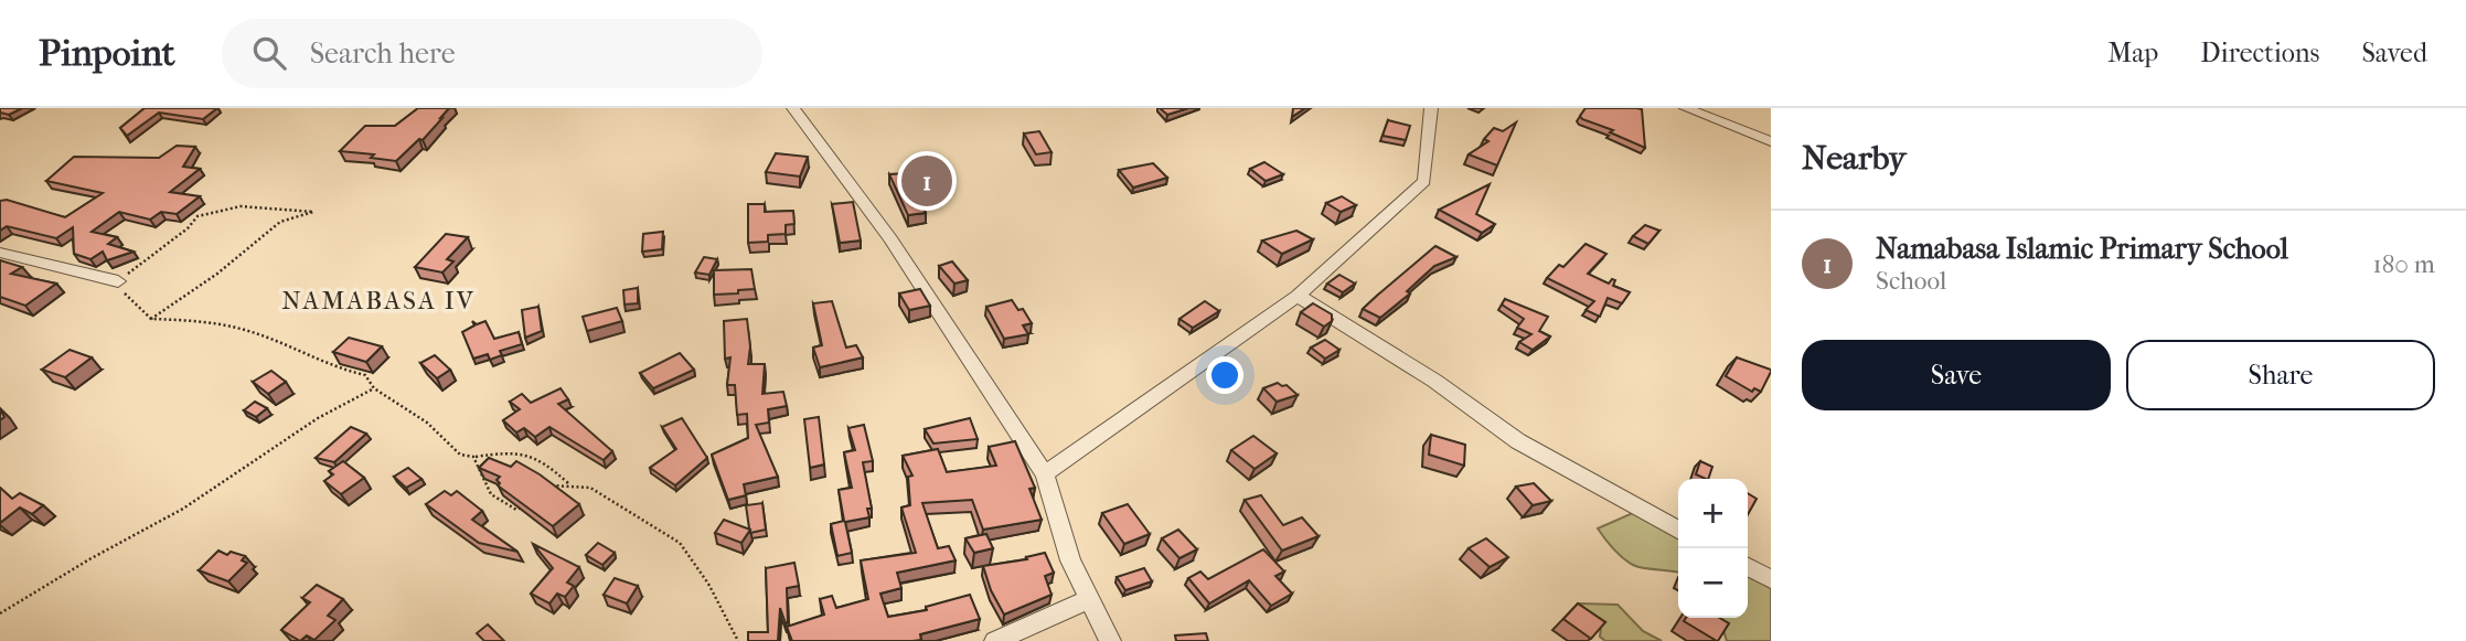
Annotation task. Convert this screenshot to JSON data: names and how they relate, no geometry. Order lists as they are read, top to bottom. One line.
{"districts":["NAMABASA IV"],"page":{"header":"Pinpoint","search":"Search here","nav":["Map","Directions","Saved"],"heading":"Nearby","pins":"1","list":[{"mark":"1","name":"Namabasa Islamic Primary School","note":"School","value":"180 m"}],"buttons":["Save","Share"],"map_buttons":["+","−"]}}
